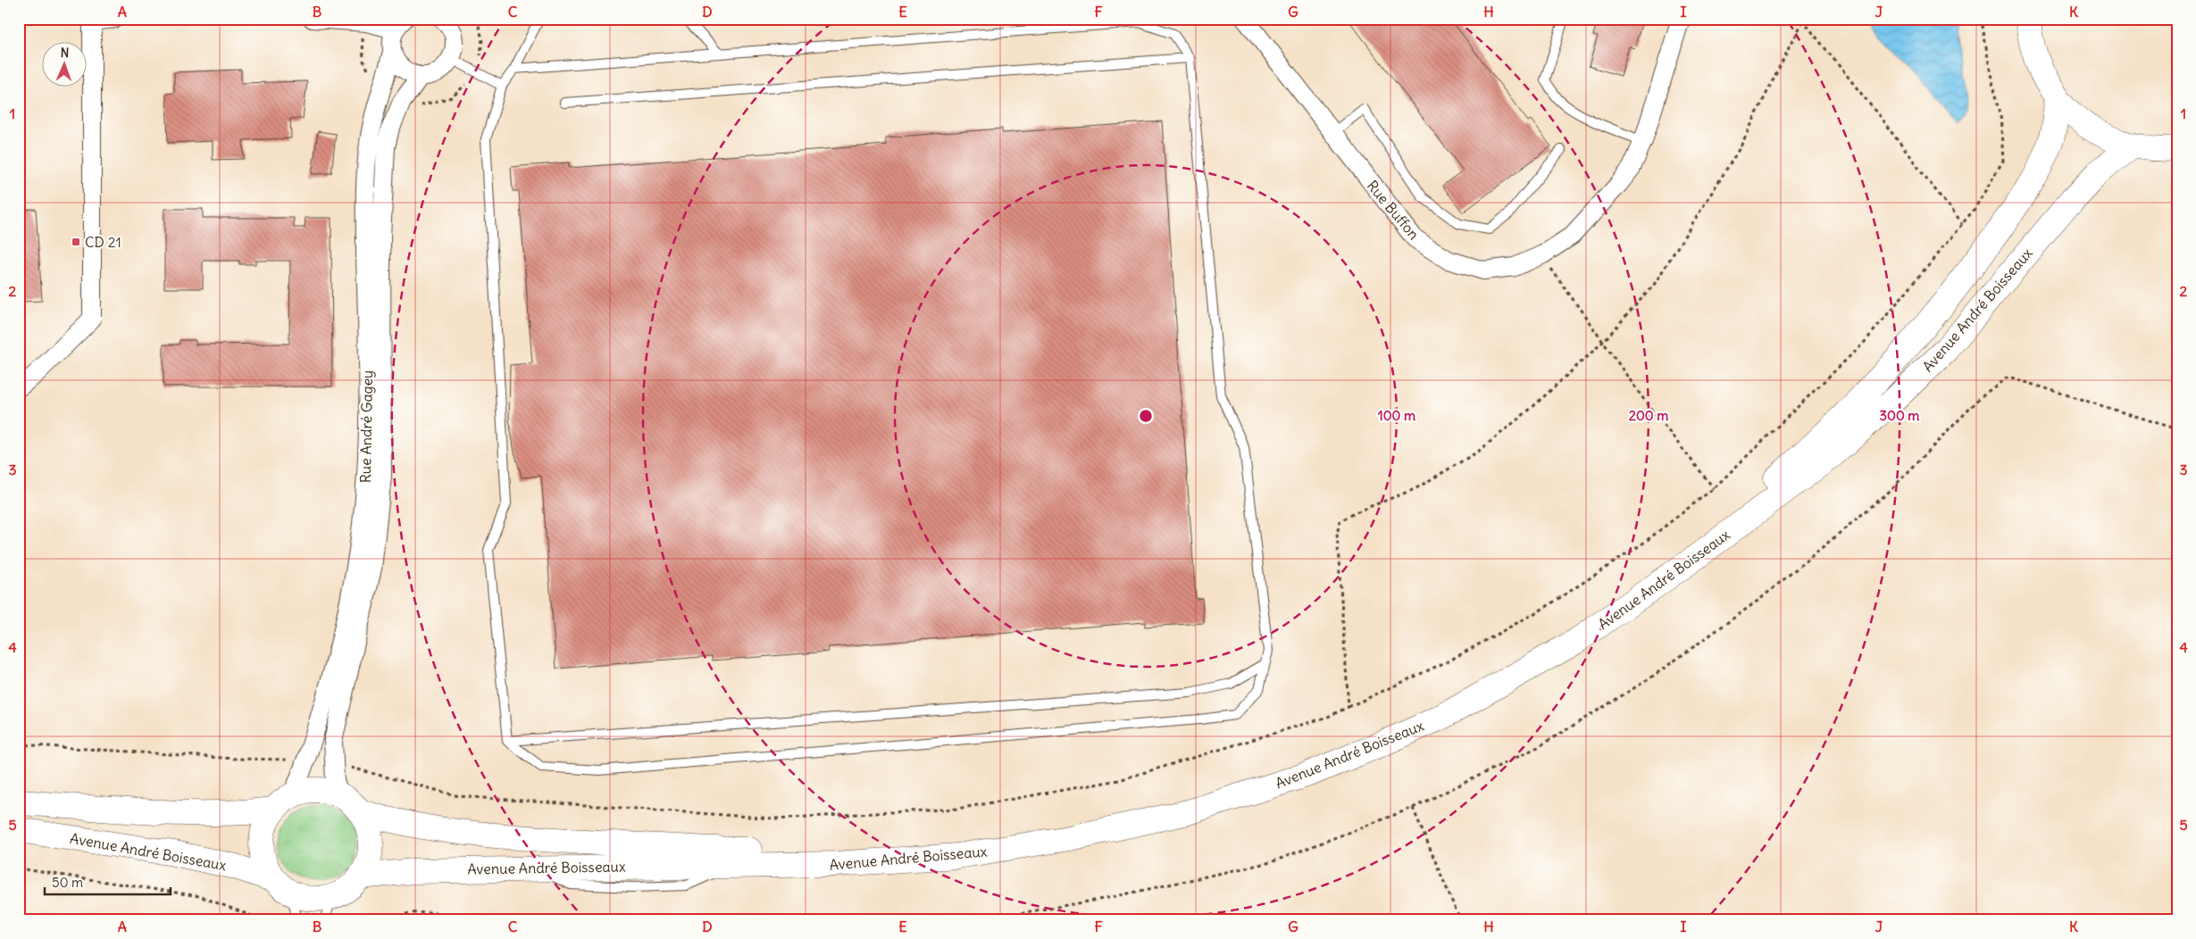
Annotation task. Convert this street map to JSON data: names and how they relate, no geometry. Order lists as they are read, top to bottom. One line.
{"streets":{"main road":["Avenue André Boisseaux"],"street":["Rue Buffon","Rue André Gagey"]},"crossings":[["Avenue André Boisseaux","Rue André Gagey"]],"places":{"transit":["CD 21"]},"scale_bar":"50 m","north":"top","grid":{"columns":["A","B","C","D","E","F","G","H","I","J","K"],"rows":["1","2","3","4","5"]},"rings":["100 m","200 m","300 m"]}
